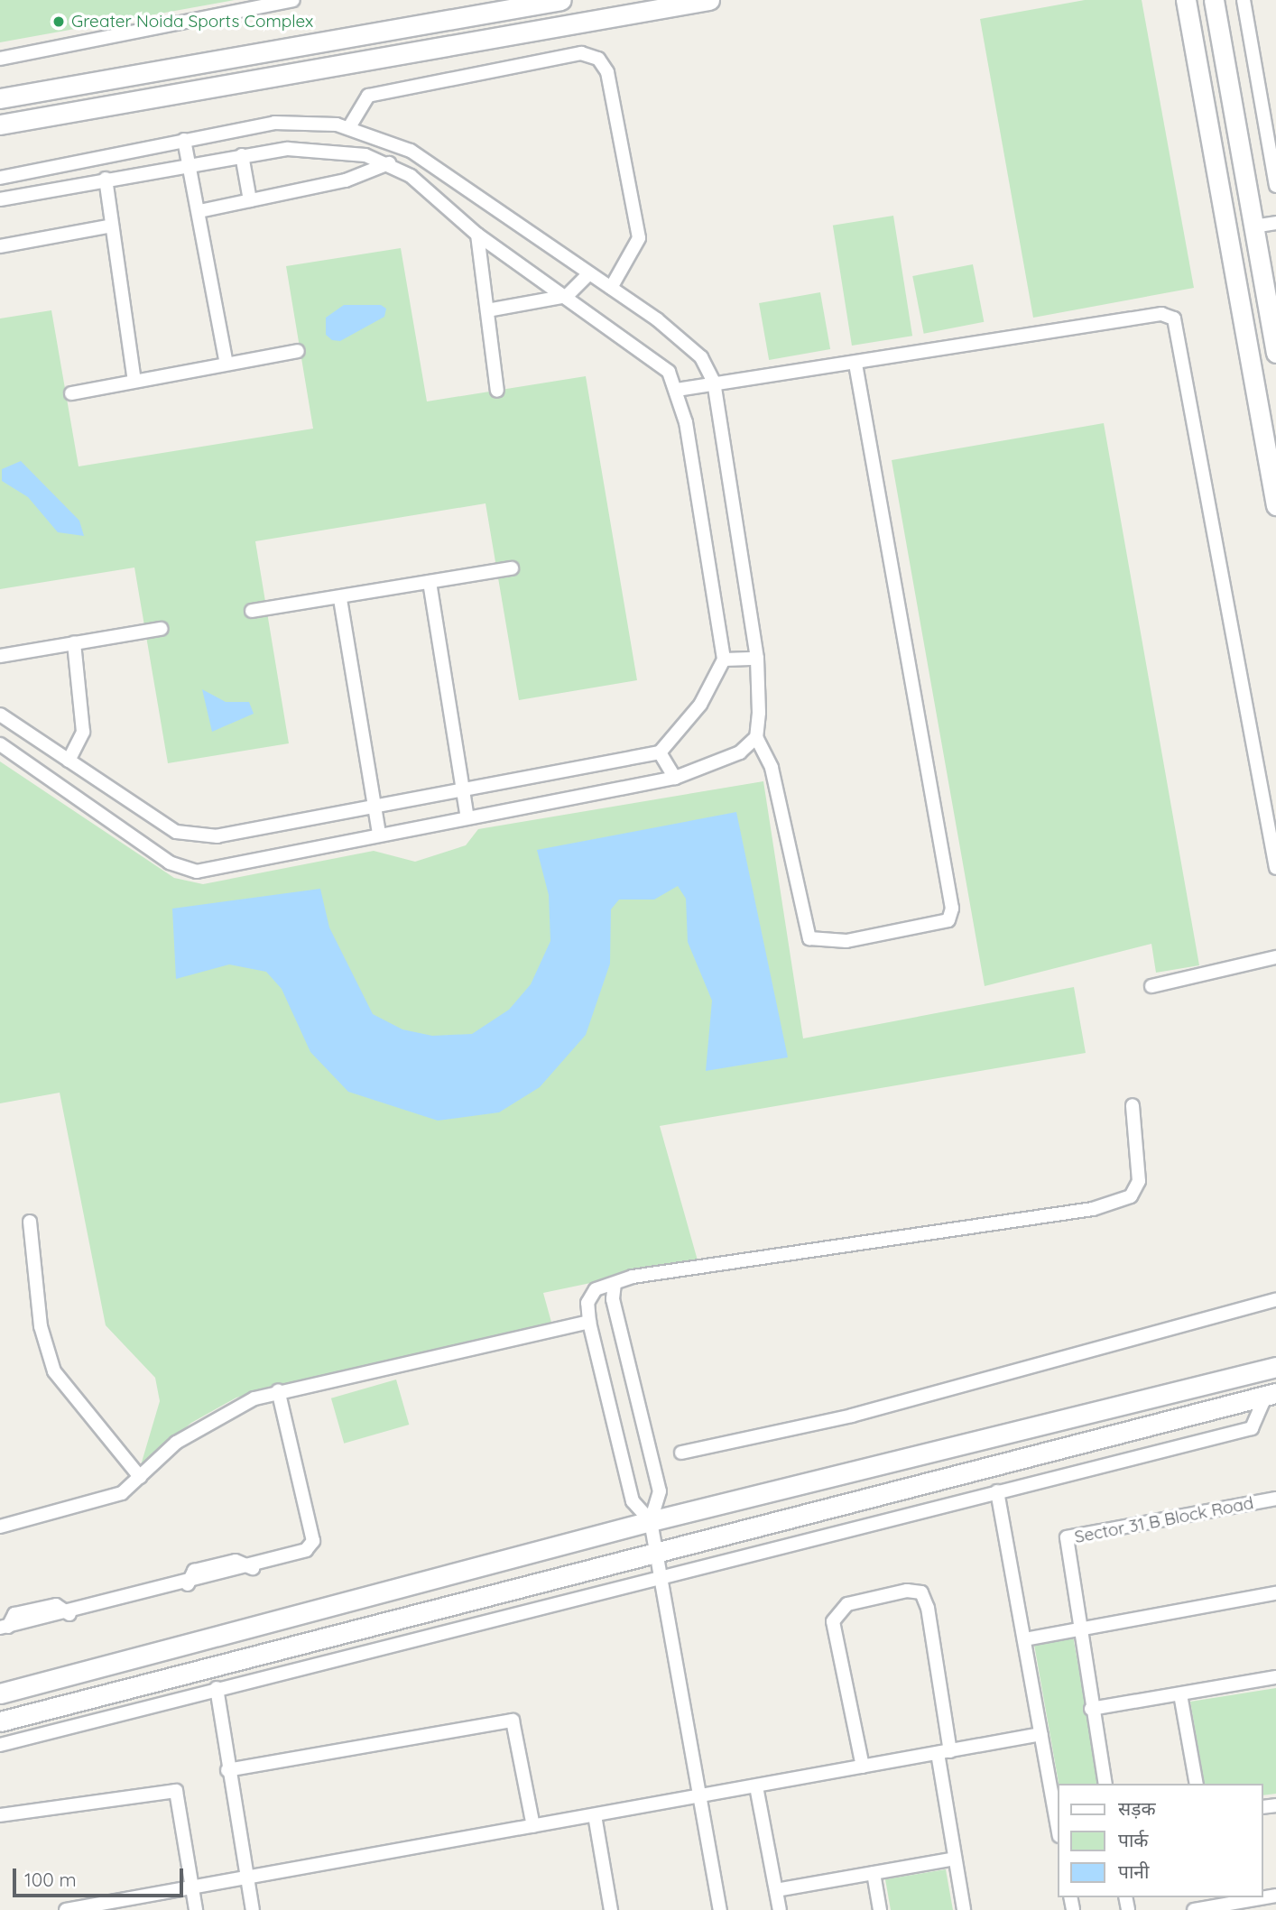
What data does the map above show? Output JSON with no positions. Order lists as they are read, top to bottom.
{
  "streets": {
    "street": ["Sector 31 B Block Road"]
  },
  "places": ["Greater Noida Sports Complex"],
  "legend": ["सड़क", "पार्क", "पानी"],
  "scale_bar": "100 m"
}
